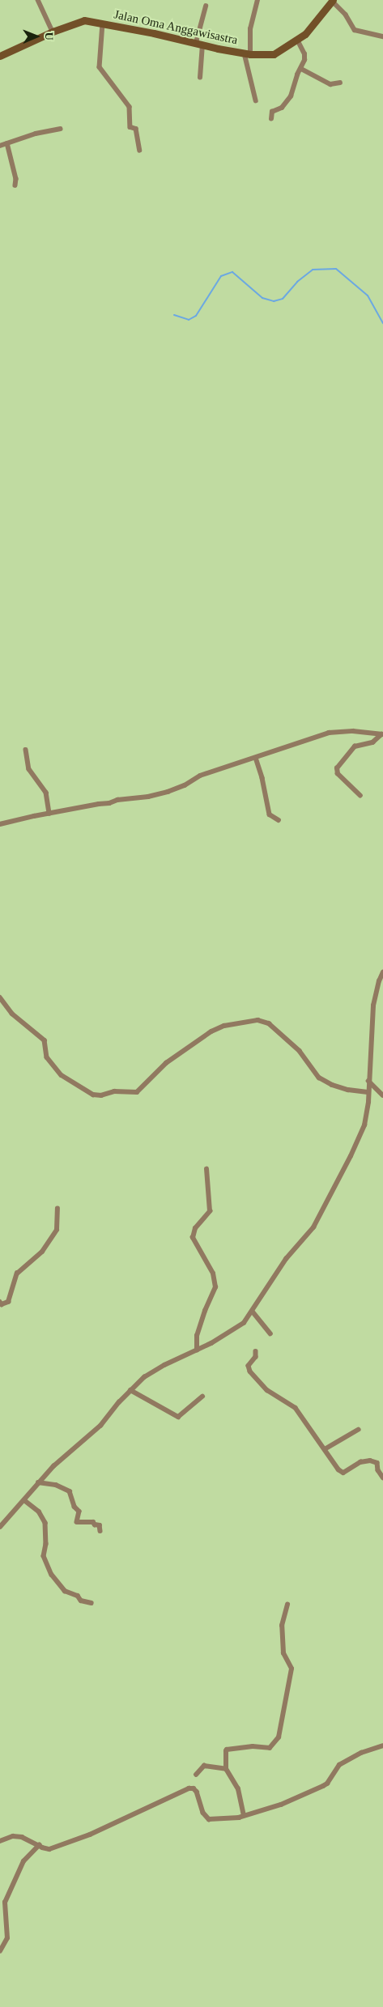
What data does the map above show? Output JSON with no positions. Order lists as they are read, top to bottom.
{
  "streets": {
    "main road": ["Jalan Oma Anggawisastra"]
  },
  "north": "right"
}
